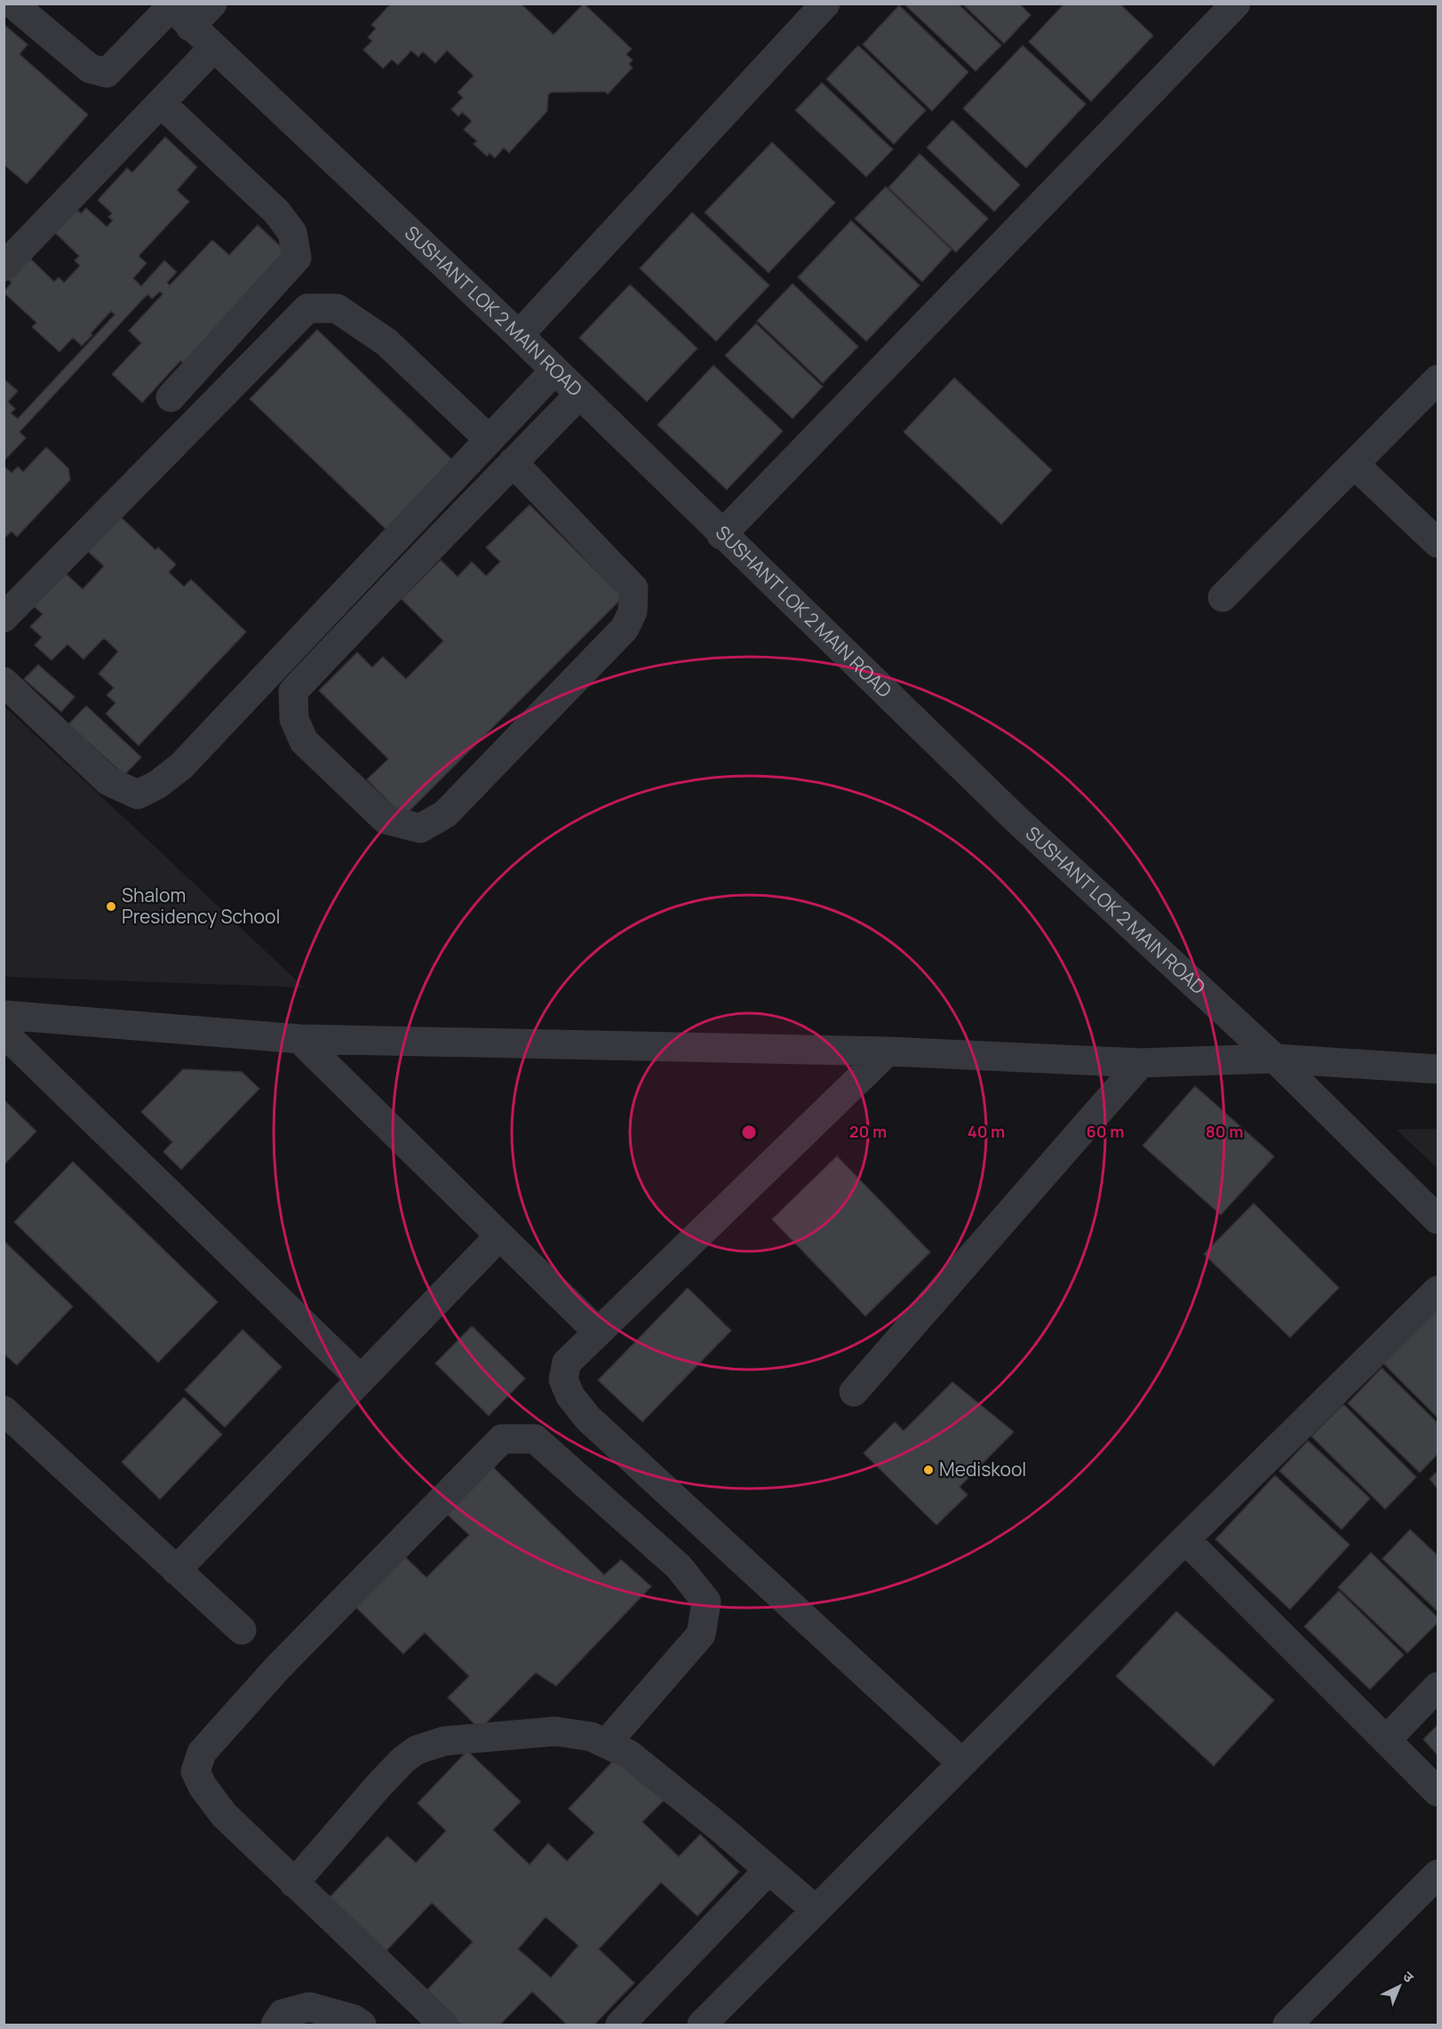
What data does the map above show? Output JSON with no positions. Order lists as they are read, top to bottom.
{
  "streets": {
    "street": ["SUSHANT LOK 2 MAIN ROAD"]
  },
  "places": ["Shalom Presidency School", "Mediskool"],
  "north": "top right",
  "rings": [
    "20 m",
    "40 m",
    "60 m",
    "80 m"
  ]
}
